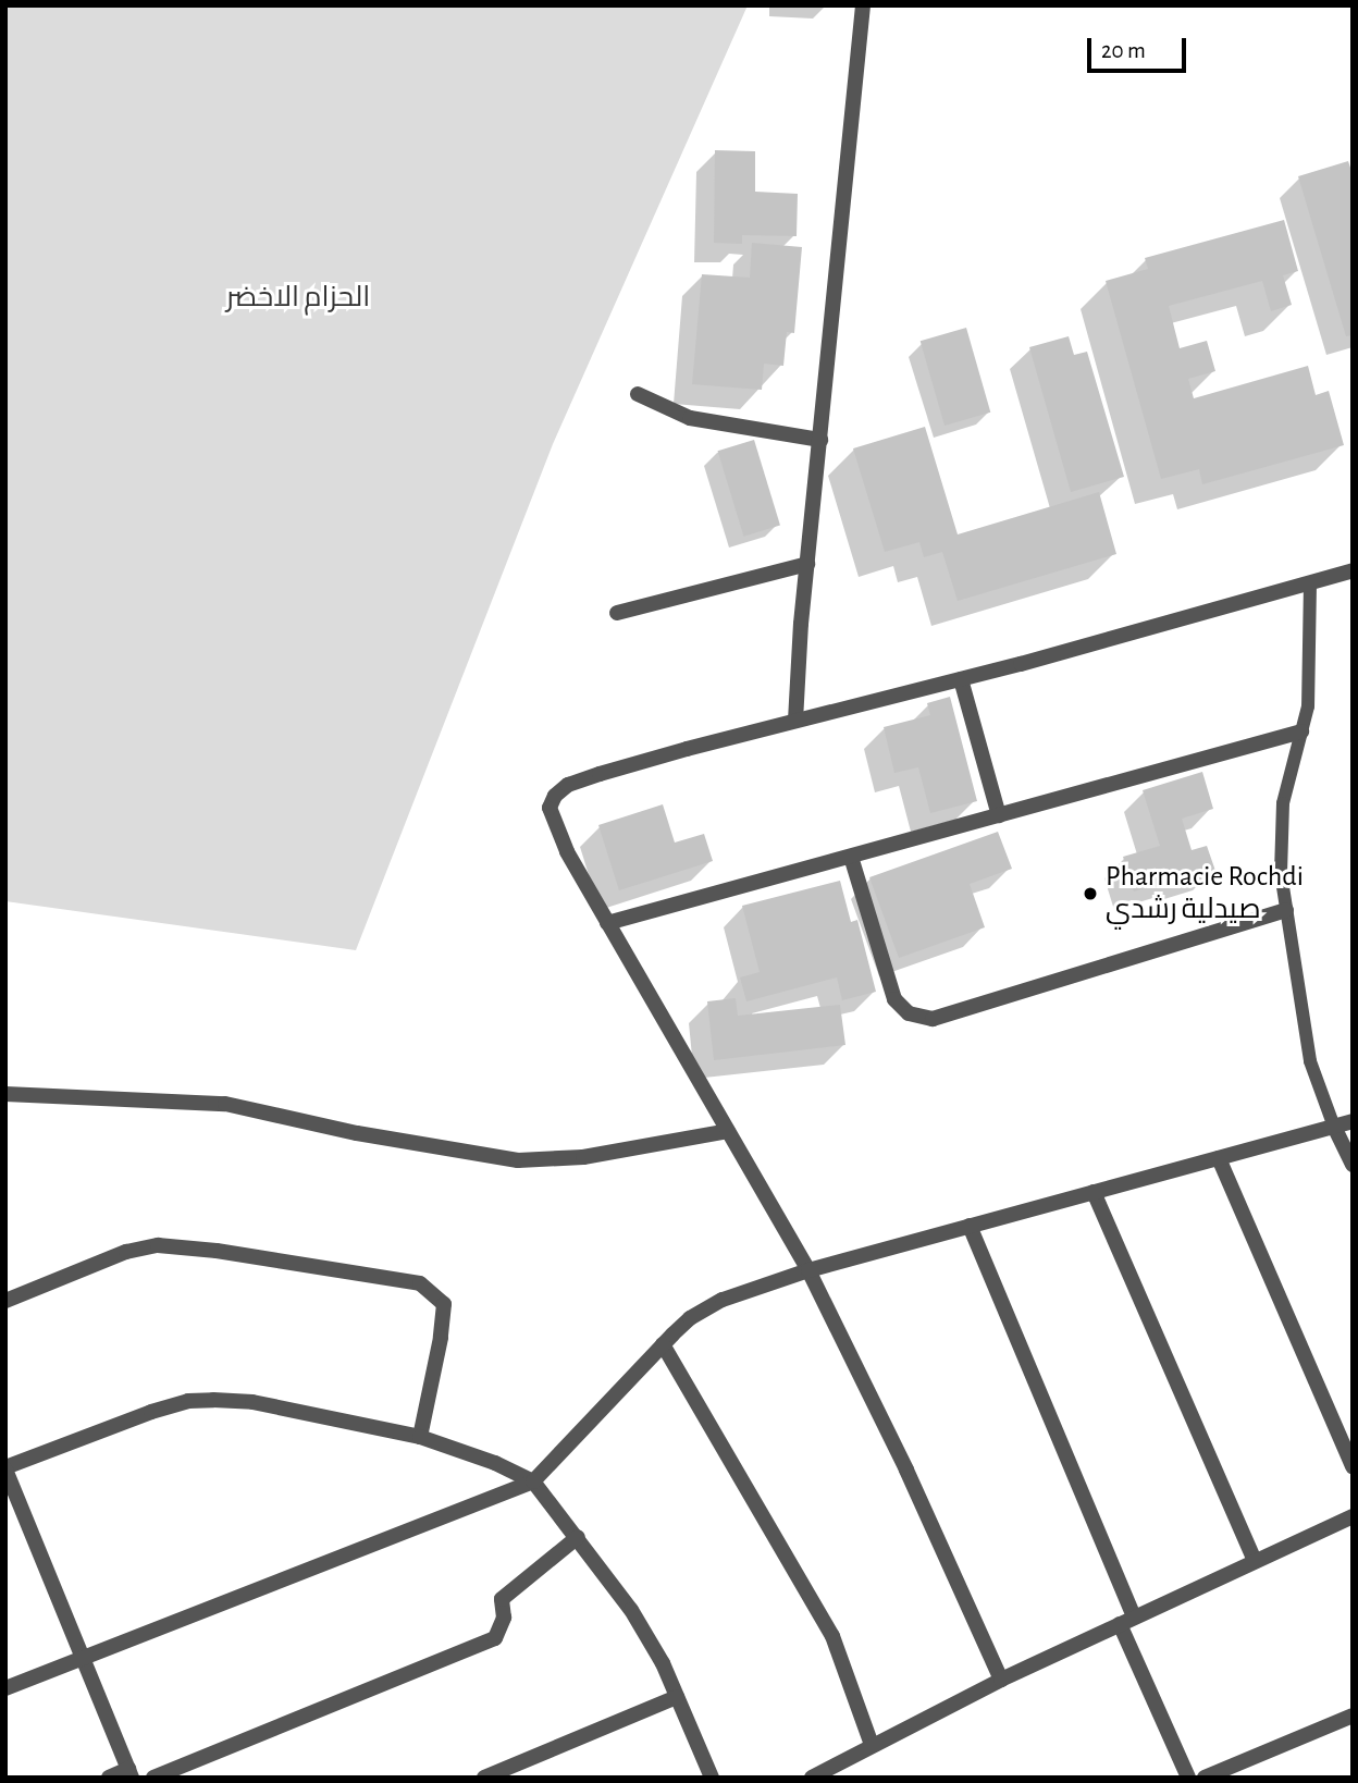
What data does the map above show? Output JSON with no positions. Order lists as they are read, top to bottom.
{
  "parks": ["الحزام الاخضر"],
  "places": ["Pharmacie Rochdi صيدلية رشدي"],
  "scale_bar": "20 m"
}
